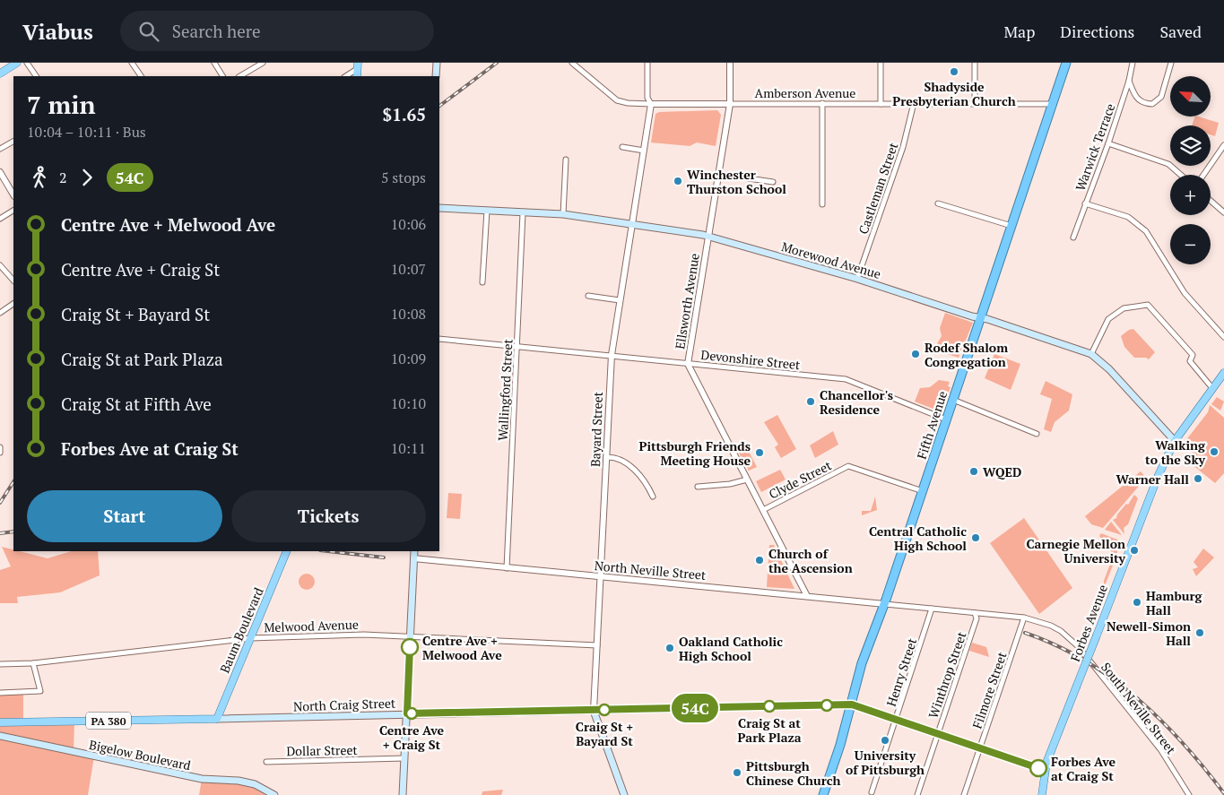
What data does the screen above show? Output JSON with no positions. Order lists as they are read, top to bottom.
{
  "streets": {
    "highway": ["Fifth Avenue"],
    "main road": [
      "Morewood Avenue",
      "Bayard Street",
      "Forbes Avenue",
      "Baum Boulevard",
      "North Craig Street",
      "PA 380",
      "Bigelow Boulevard"
    ],
    "street": [
      "Amberson Avenue",
      "Warwick Terrace",
      "Castleman Street",
      "Ellsworth Avenue",
      "Devonshire Street",
      "Wallingford Street",
      "Clyde Street",
      "North Neville Street",
      "Melwood Avenue",
      "Henry Street",
      "Winthrop Street",
      "Filmore Street",
      "South Neville Street",
      "Dollar Street"
    ]
  },
  "crossings": [
    ["Amberson Avenue", "Castleman Street"],
    ["Amberson Avenue", "Ellsworth Avenue"],
    ["Amberson Avenue", "Fifth Avenue"],
    ["Amberson Avenue", "Bayard Street"],
    ["Castleman Street", "Morewood Avenue"],
    ["Morewood Avenue", "Ellsworth Avenue"],
    ["Morewood Avenue", "Wallingford Street"],
    ["Morewood Avenue", "Fifth Avenue"],
    ["Morewood Avenue", "Bayard Street"],
    ["Morewood Avenue", "Forbes Avenue"],
    ["Ellsworth Avenue", "Devonshire Street"],
    ["Ellsworth Avenue", "Clyde Street"],
    ["Ellsworth Avenue", "North Neville Street"],
    ["Devonshire Street", "Wallingford Street"],
    ["Devonshire Street", "Fifth Avenue"],
    ["Devonshire Street", "Bayard Street"],
    ["Wallingford Street", "North Neville Street"],
    ["Fifth Avenue", "Clyde Street"],
    ["Fifth Avenue", "North Neville Street"],
    ["Fifth Avenue", "North Craig Street"],
    ["Bayard Street", "North Neville Street"],
    ["Bayard Street", "Melwood Avenue"],
    ["Bayard Street", "North Craig Street"],
    ["Melwood Avenue", "Baum Boulevard"],
    ["Baum Boulevard", "North Craig Street"],
    ["Filmore Street", "South Neville Street"]
  ],
  "places": [
    "Shadyside Presbyterian Church",
    "Winchester Thurston School",
    "Rodef Shalom Congregation",
    "Chancellor's Residence",
    "Walking to the Sky",
    "Pittsburgh Friends Meeting House",
    "WQED",
    "Warner Hall",
    "Central Catholic High School",
    "Carnegie Mellon University",
    "Church of the Ascension",
    "Hamburg Hall",
    "Newell-Simon Hall",
    "Centre Ave + Melwood Ave",
    "Oakland Catholic High School",
    "Craig St at Park Plaza",
    "Craig St + Bayard St",
    "Centre Ave + Craig St",
    "University of Pittsburgh",
    "Forbes Ave at Craig St",
    "Pittsburgh Chinese Church"
  ],
  "lines": ["bus line 54C"],
  "north": "top left",
  "page": {
    "header": "Viabus",
    "search": "Search here",
    "nav": ["Map", "Directions", "Saved"],
    "on_map": "54C",
    "map_buttons": ["+", "−"],
    "heading": ["7 min", "10:04 – 10:11 · Bus", "$1.65"],
    "legs": ["2", "54C", "5 stops"],
    "list": [
      {
        "name": "Centre Ave + Melwood Ave",
        "value": "10:06"
      },
      {
        "name": "Centre Ave + Craig St",
        "value": "10:07"
      },
      {
        "name": "Craig St + Bayard St",
        "value": "10:08"
      },
      {
        "name": "Craig St at Park Plaza",
        "value": "10:09"
      },
      {
        "name": "Craig St at Fifth Ave",
        "value": "10:10"
      },
      {
        "name": "Forbes Ave at Craig St",
        "value": "10:11"
      }
    ],
    "buttons": ["Start", "Tickets"]
  }
}
